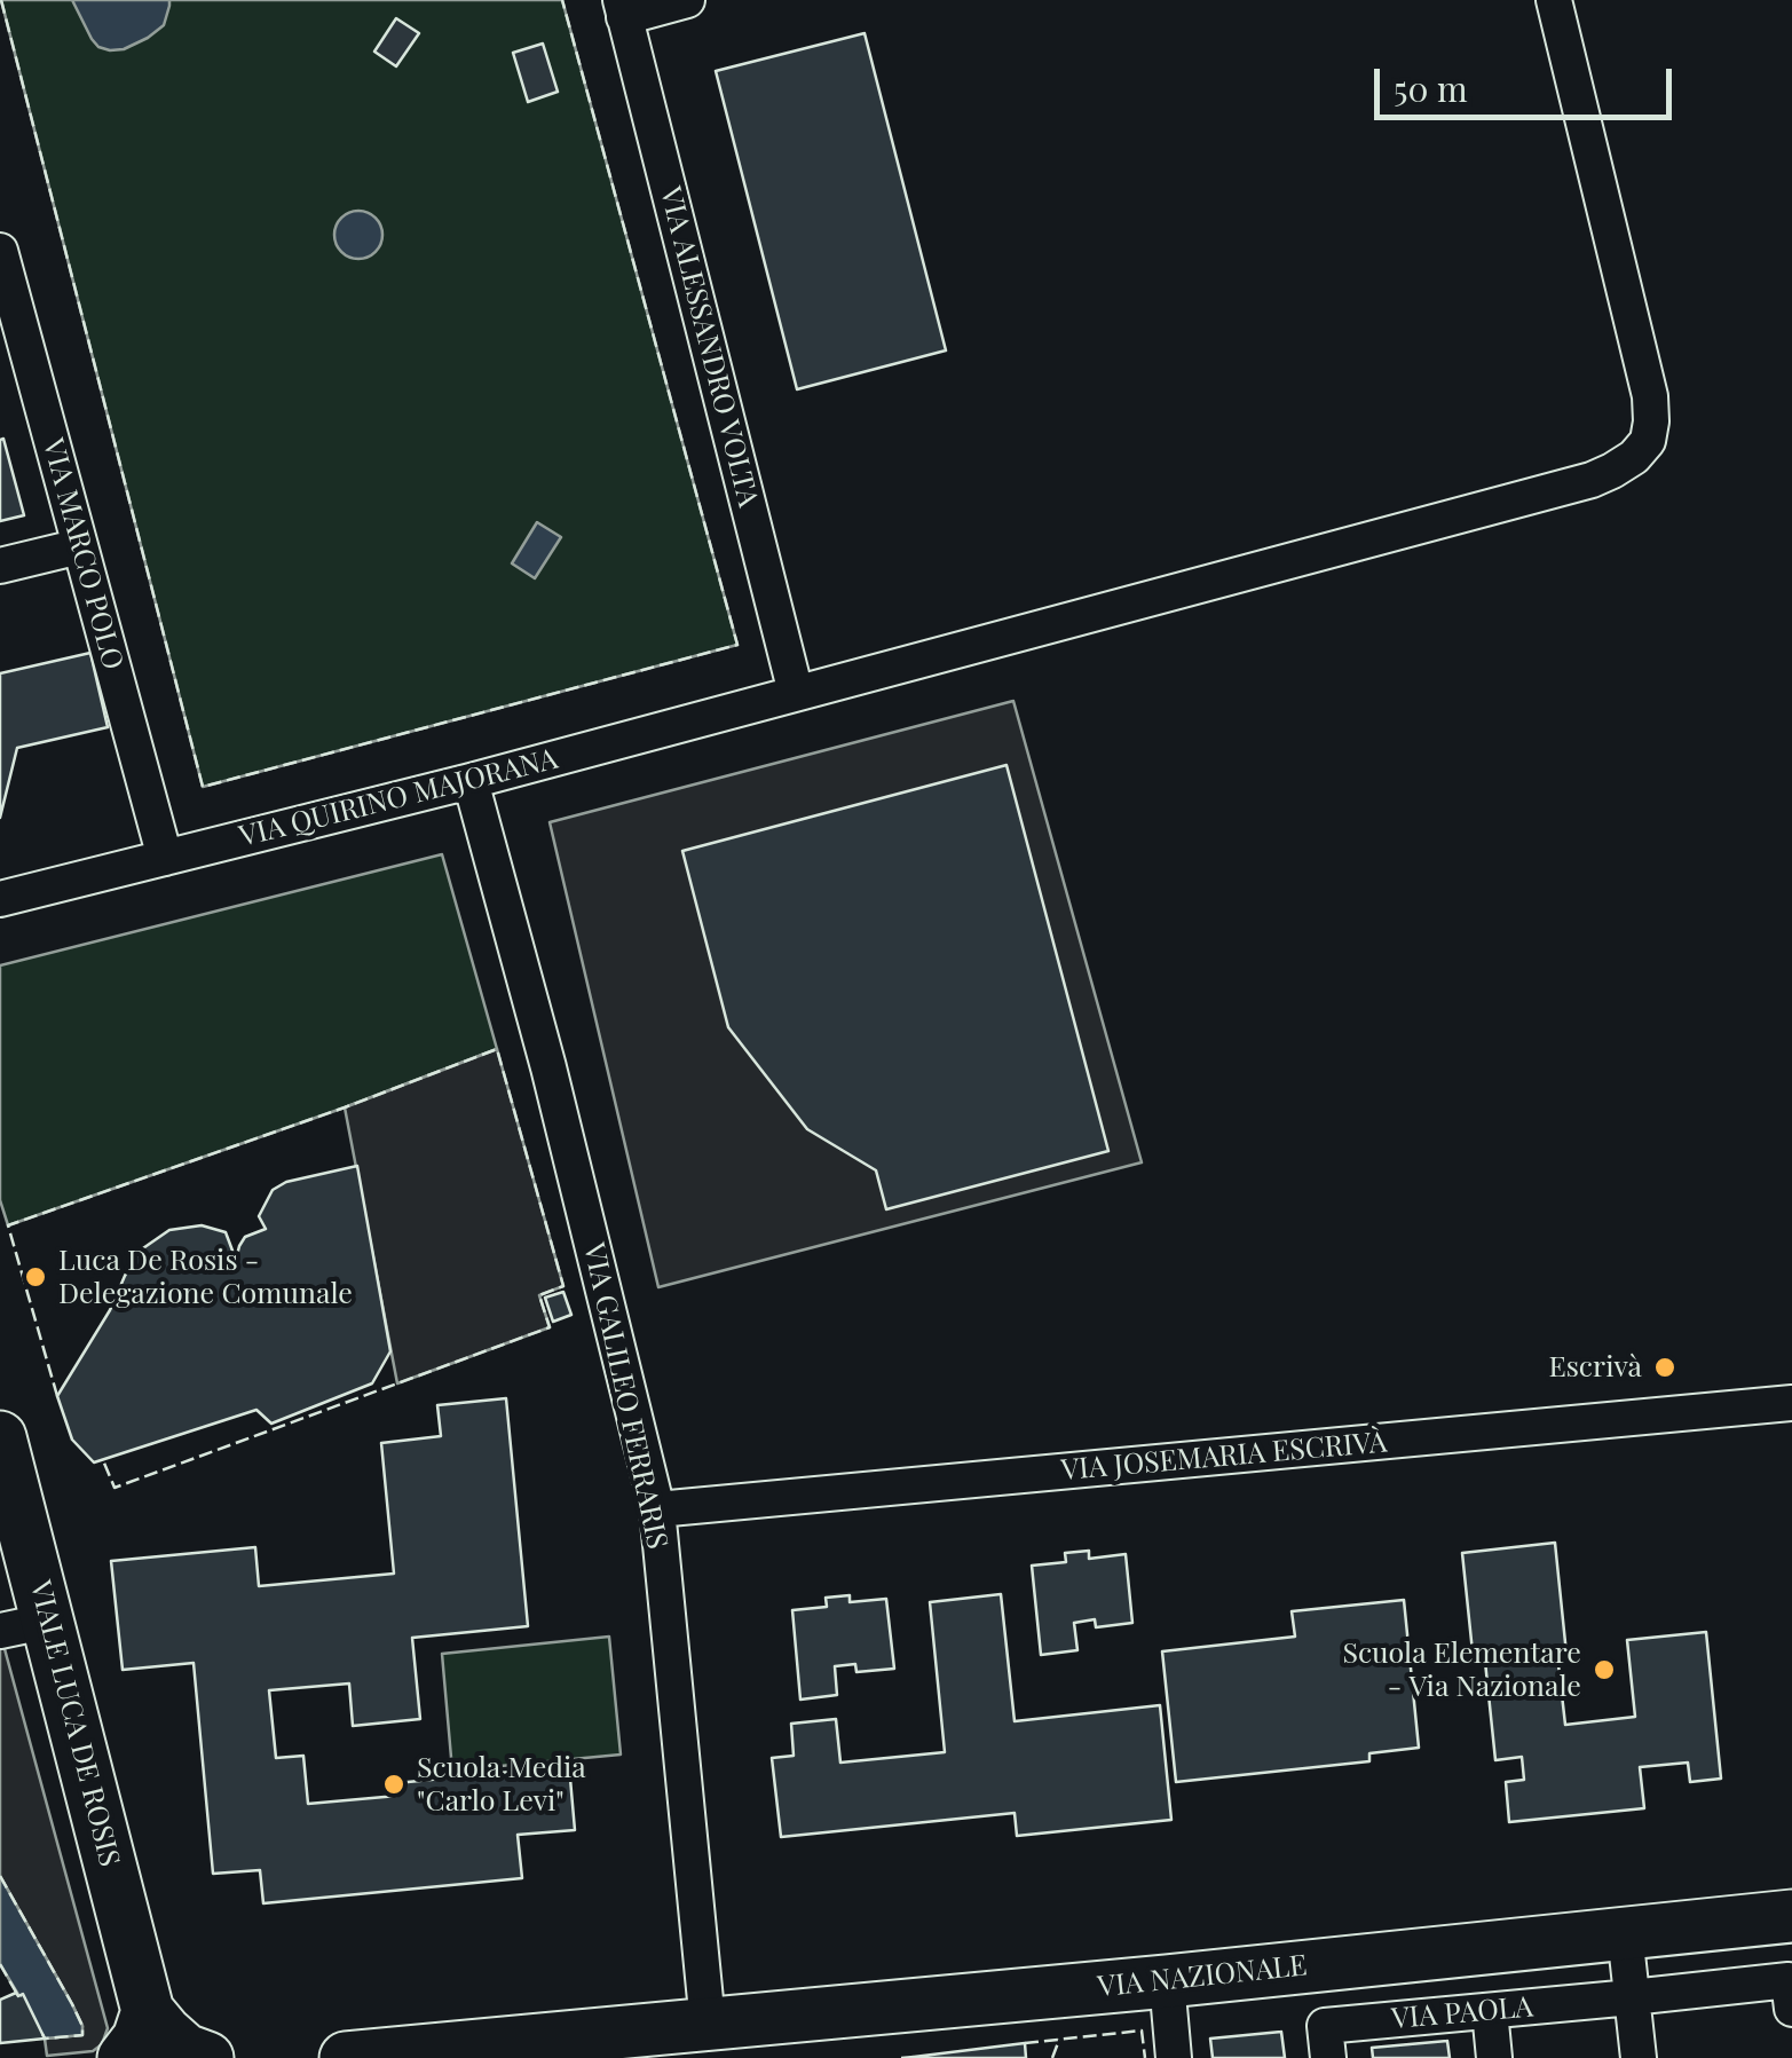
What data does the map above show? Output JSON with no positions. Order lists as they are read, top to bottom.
{
  "streets": {
    "main road": ["VIALE LUCA DE ROSIS", "VIA NAZIONALE"],
    "street": [
      "VIA ALESSANDRO VOLTA",
      "VIA MARCO POLO",
      "VIA QUIRINO MAJORANA",
      "VIA GALILEO FERRARIS",
      "VIA JOSEMARIA ESCRIVÀ",
      "VIA PAOLA"
    ]
  },
  "crossings": [
    ["VIA ALESSANDRO VOLTA", "VIA QUIRINO MAJORANA"],
    ["VIA MARCO POLO", "VIA QUIRINO MAJORANA"],
    ["VIA QUIRINO MAJORANA", "VIA GALILEO FERRARIS"],
    ["VIA GALILEO FERRARIS", "VIA JOSEMARIA ESCRIVÀ"],
    ["VIA GALILEO FERRARIS", "VIA NAZIONALE"]
  ],
  "places": [
    "Luca De Rosis - Delegazione Comunale",
    "Escrivà",
    "Scuola Elementare - Via Nazionale",
    "Scuola Media \"Carlo Levi\""
  ],
  "scale_bar": "50 m"
}
